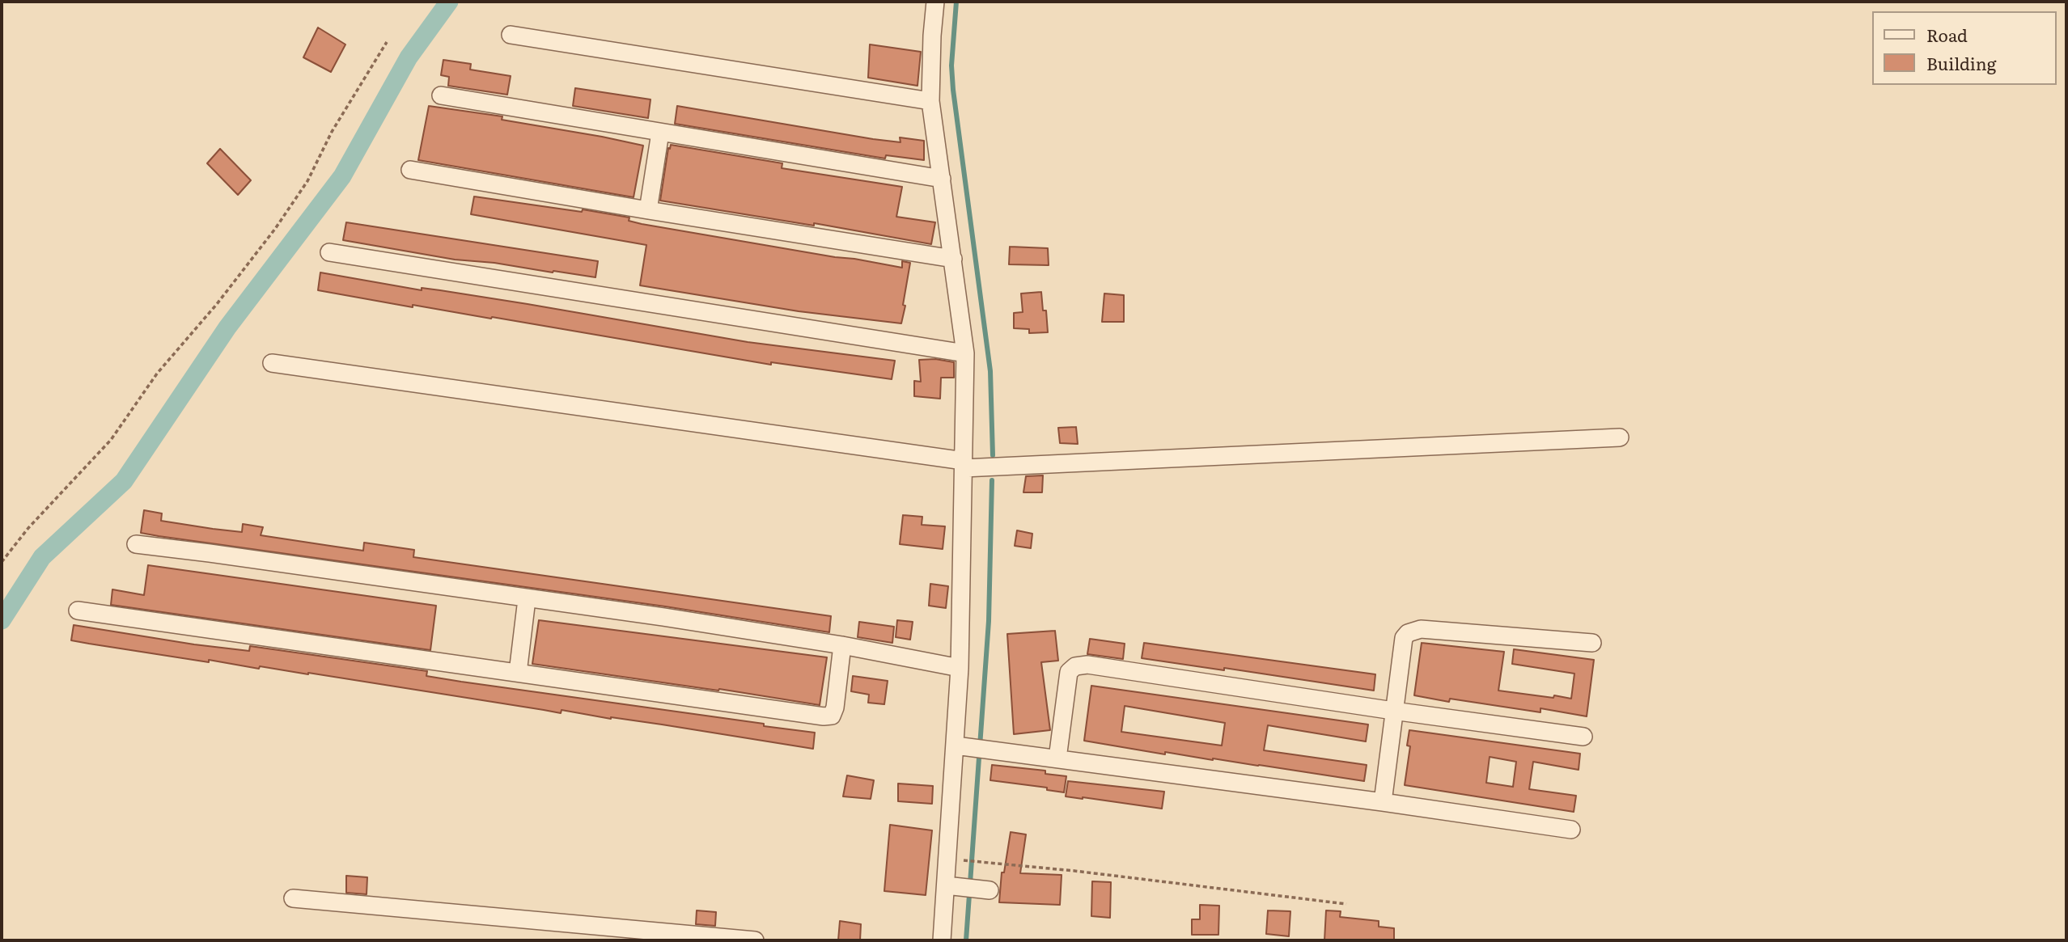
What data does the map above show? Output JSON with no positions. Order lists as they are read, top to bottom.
{
  "legend": ["Road", "Building"]
}
